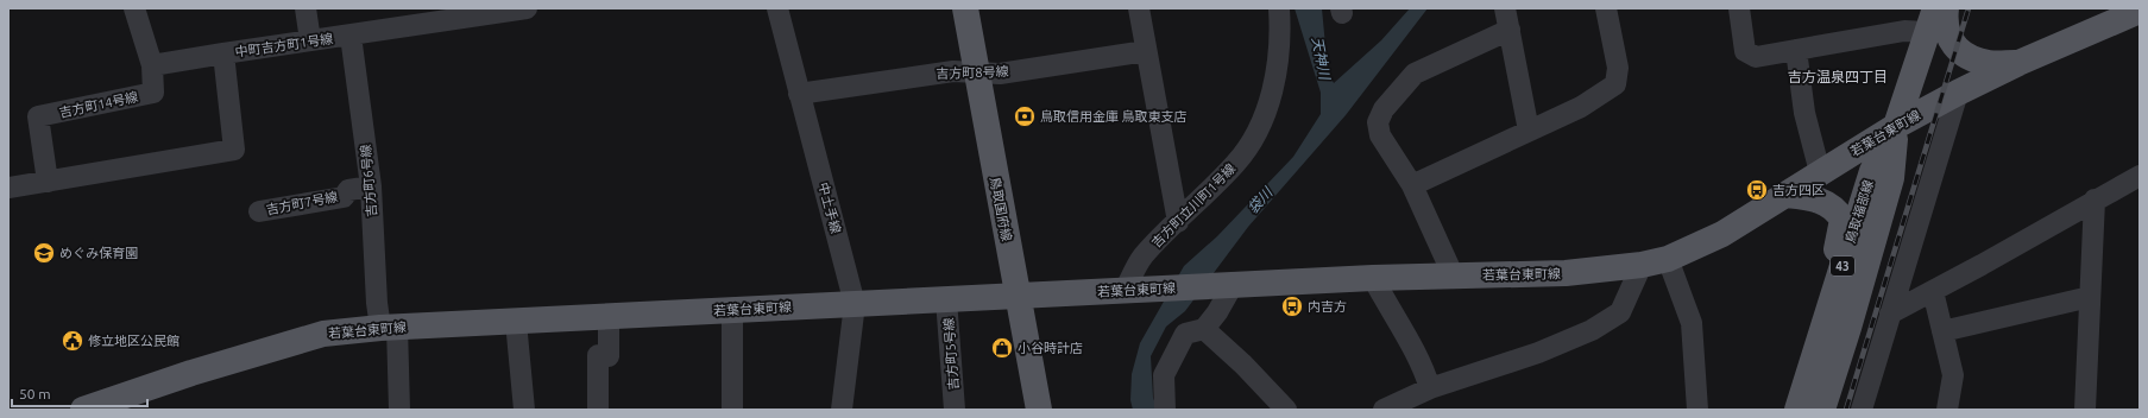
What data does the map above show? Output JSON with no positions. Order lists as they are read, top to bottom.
{
  "streets": {
    "main road": [
      "若葉台東町線",
      "鳥取国府線",
      "鳥取福部線",
      "43"
    ],
    "street": [
      "中町吉方町1号線",
      "吉方町8号線",
      "吉方町14号線",
      "吉方町6号線",
      "吉方町7号線",
      "吉方町立川町1号線",
      "中土手線",
      "吉方町5号線"
    ]
  },
  "crossings": [
    ["中町吉方町1号線", "吉方町14号線"],
    ["中町吉方町1号線", "吉方町6号線"],
    ["吉方町8号線", "中土手線"],
    ["吉方町8号線", "鳥取国府線"],
    ["若葉台東町線", "吉方町6号線"],
    ["若葉台東町線", "吉方町立川町1号線"],
    ["若葉台東町線", "中土手線"],
    ["若葉台東町線", "鳥取国府線"],
    ["若葉台東町線", "鳥取福部線"],
    ["若葉台東町線", "吉方町5号線"],
    ["吉方町6号線", "吉方町7号線"]
  ],
  "districts": ["吉方温泉四丁目"],
  "water": ["天神川", "袋川"],
  "places": {
    "bank": ["鳥取信用金庫 鳥取東支店"],
    "bus stop": ["吉方四区", "内吉方"],
    "school or university": ["めぐみ保育園"],
    "public building": ["修立地区公民館"],
    "shop": ["小谷時計店"]
  },
  "scale_bar": "50 m"
}
